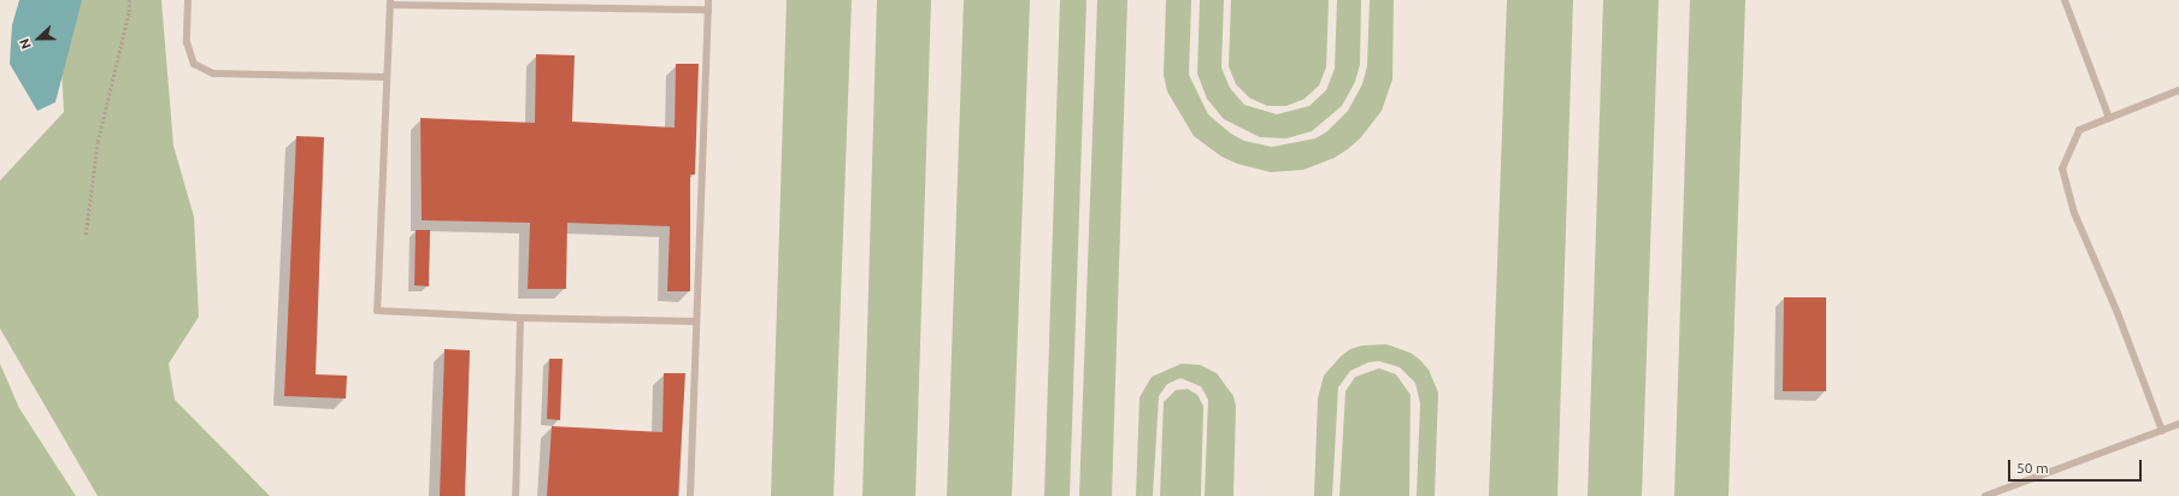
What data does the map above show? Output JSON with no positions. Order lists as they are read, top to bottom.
{
  "scale_bar": "50 m",
  "north": "left"
}
